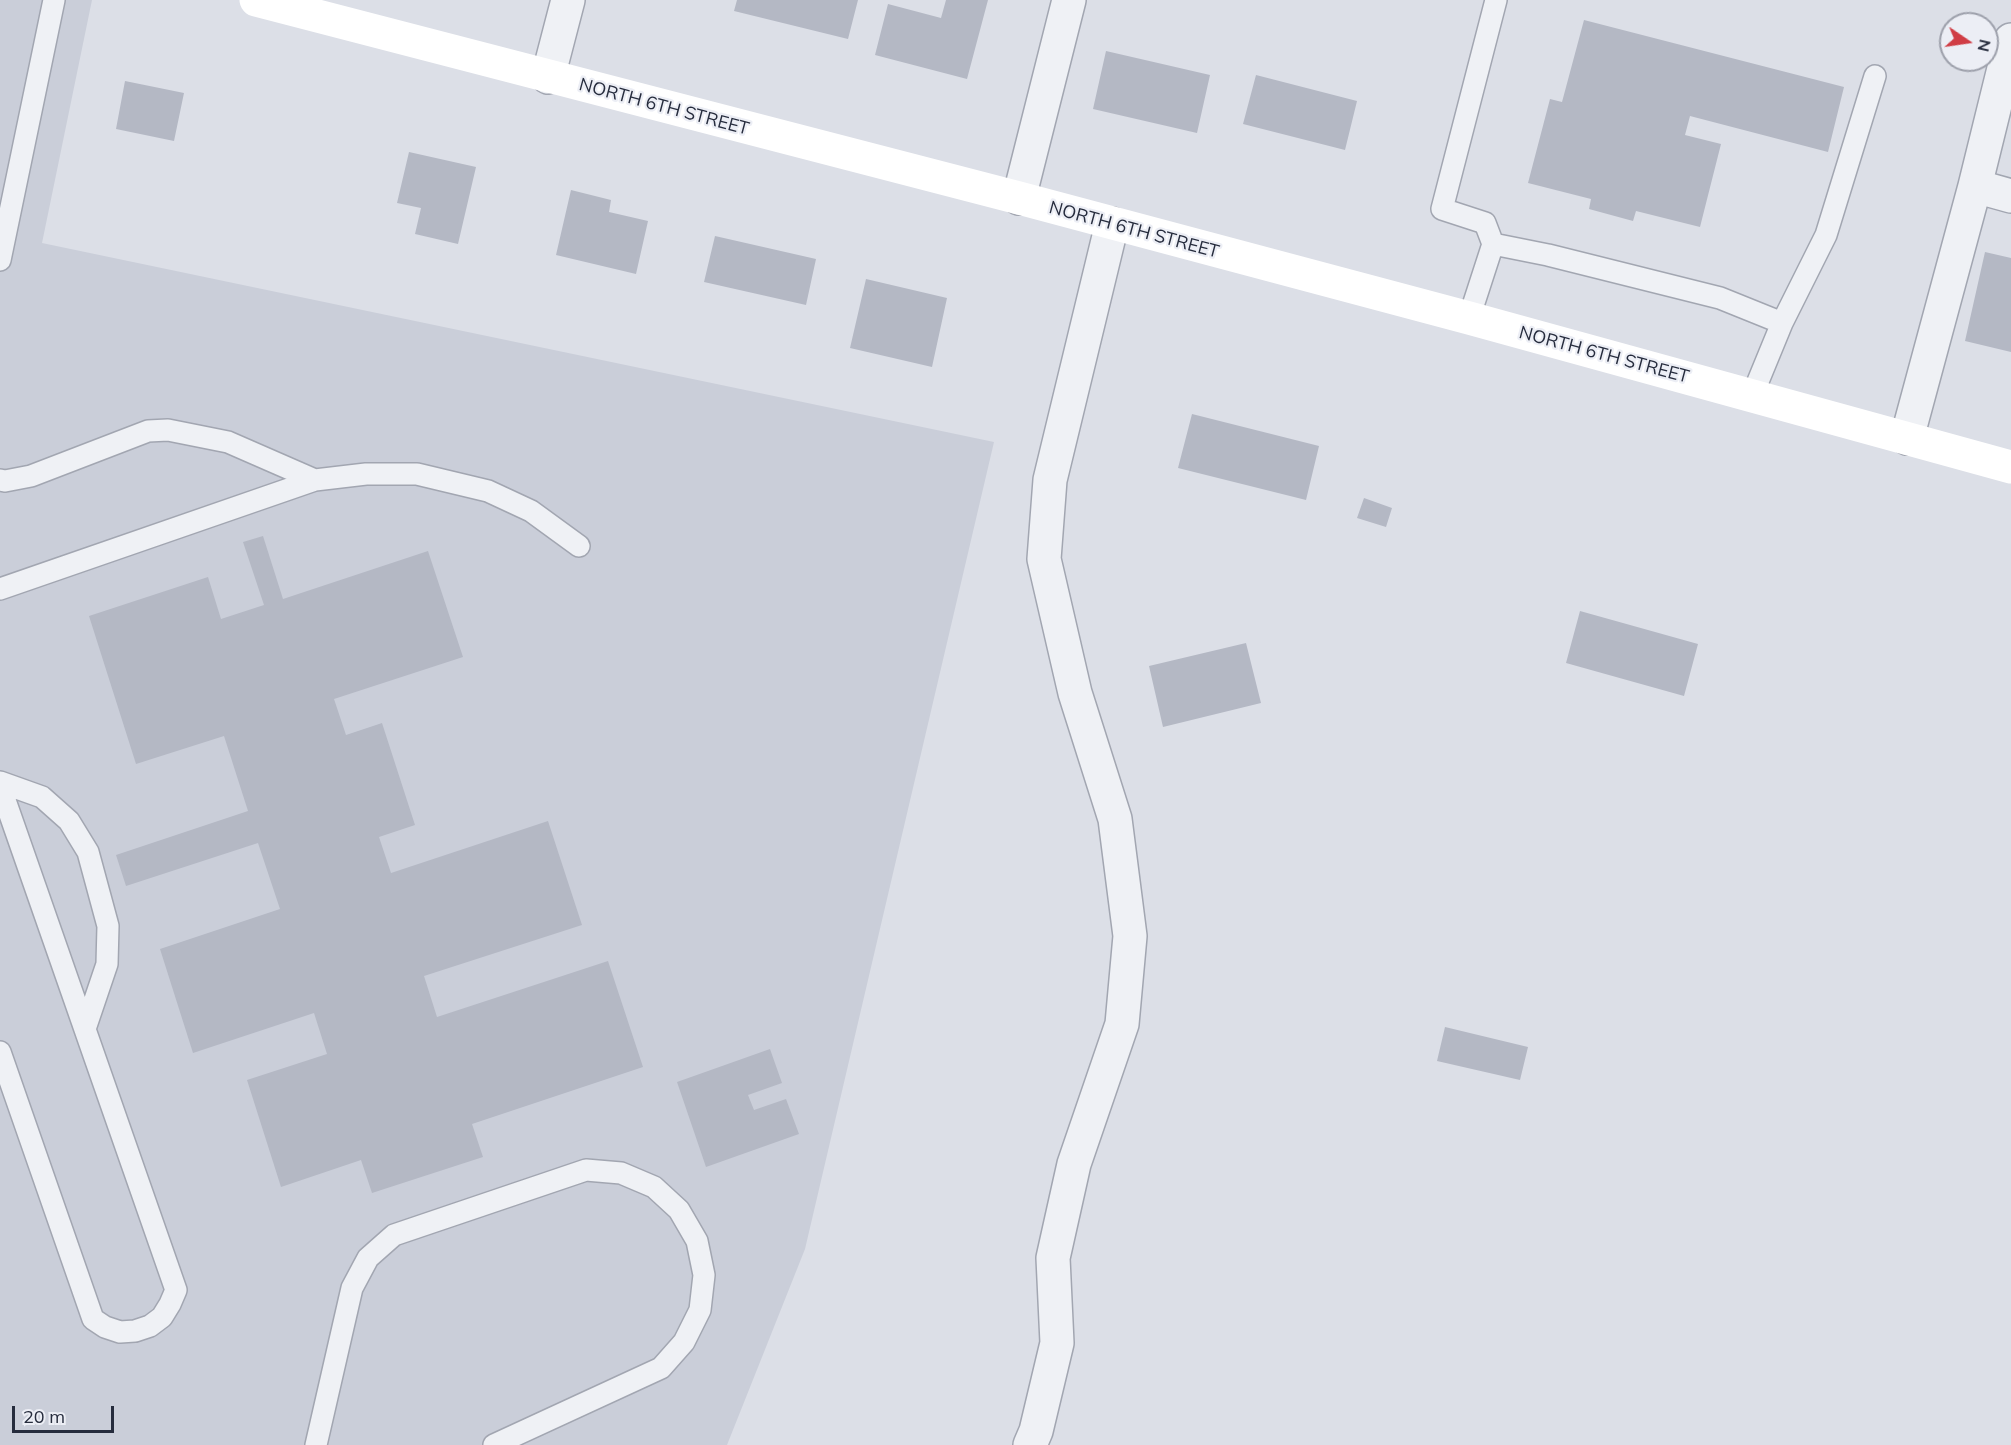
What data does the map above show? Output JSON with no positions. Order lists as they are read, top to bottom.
{
  "streets": {
    "main road": ["NORTH 6TH STREET"]
  },
  "scale_bar": "20 m",
  "north": "right"
}
